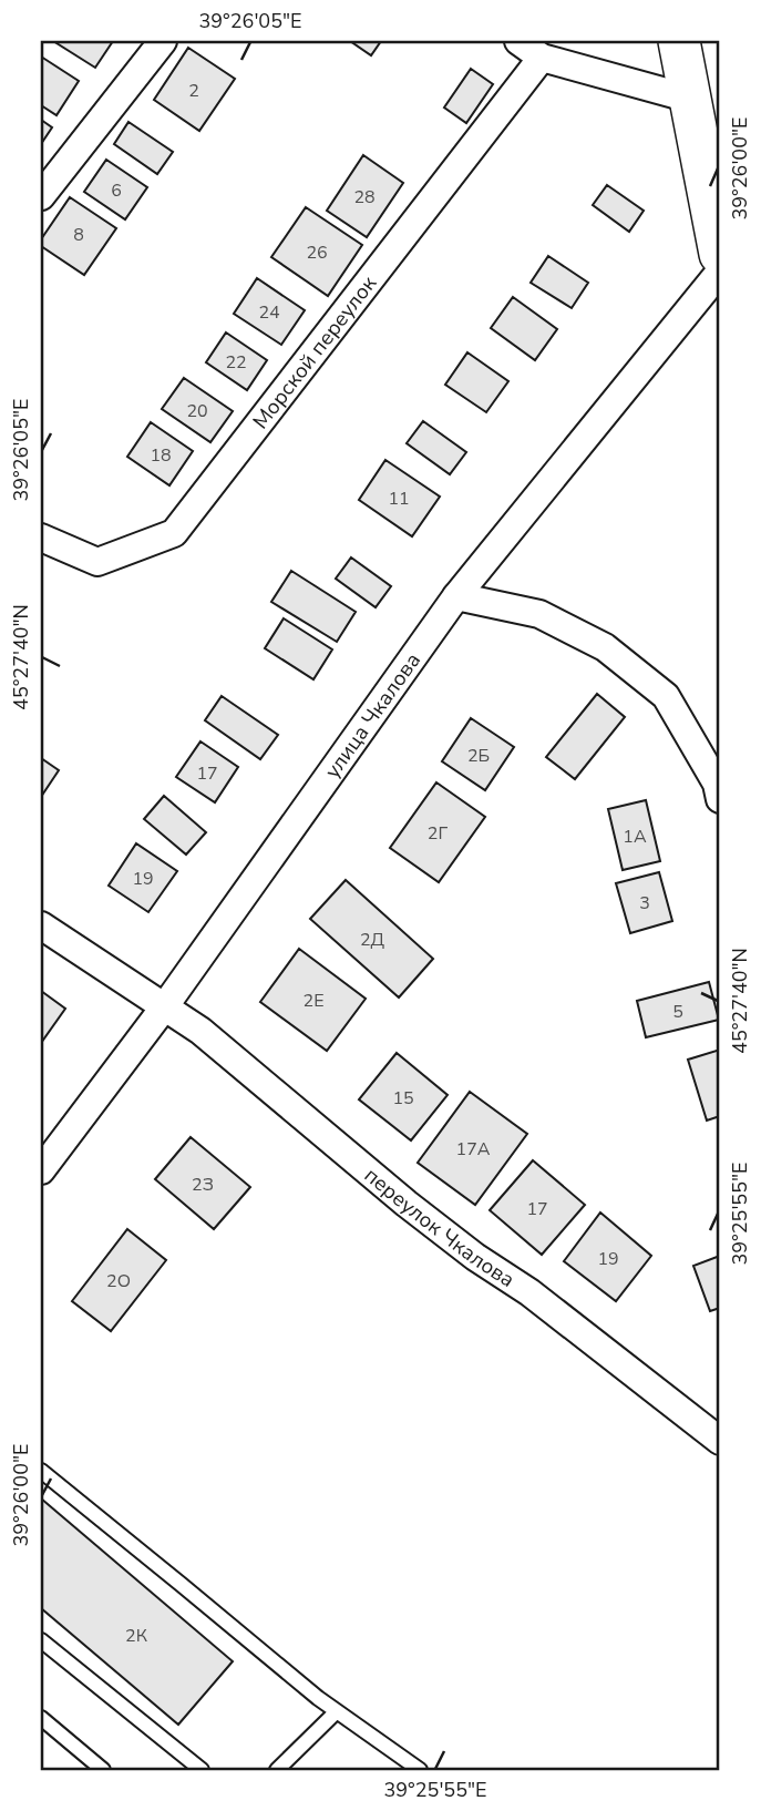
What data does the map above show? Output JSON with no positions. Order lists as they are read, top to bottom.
{
  "streets": {
    "street": ["Морской переулок", "улица Чкалова", "переулок Чкалова"]
  },
  "crossings": [
    ["улица Чкалова", "переулок Чкалова"]
  ],
  "house_numbers": [
    "2",
    "6",
    "28",
    "8",
    "26",
    "24",
    "22",
    "20",
    "18",
    "11",
    "2Б",
    "17",
    "2Г",
    "1А",
    "19",
    "3",
    "2Д",
    "2Е",
    "5",
    "15",
    "17А",
    "2З",
    "17",
    "19",
    "2О",
    "2К"
  ],
  "coordinates": [
    "39°26'05\"E",
    "39°26'00\"E",
    "45°27'40\"N",
    "39°25'55\"E"
  ]
}
